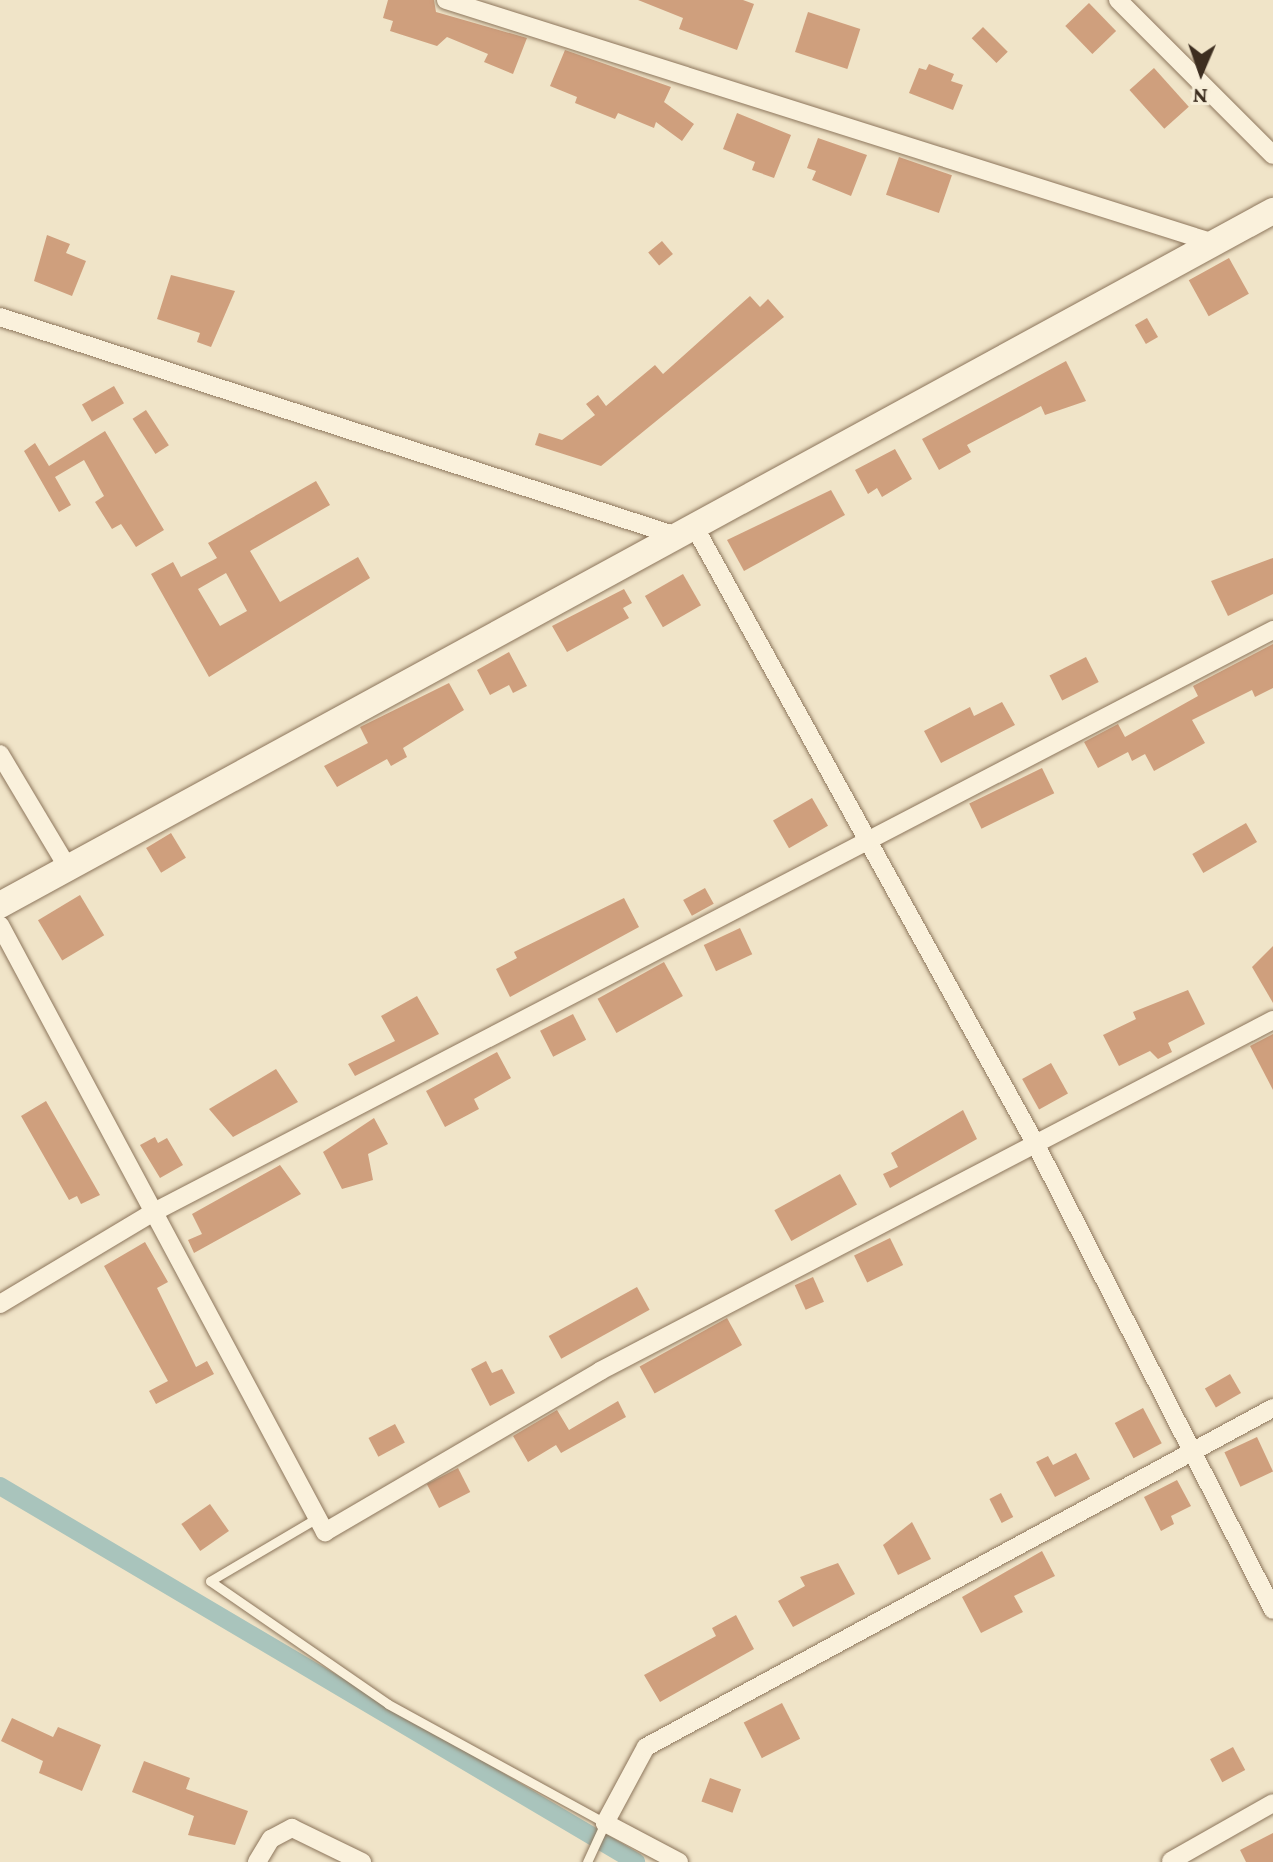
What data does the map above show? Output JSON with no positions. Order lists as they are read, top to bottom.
{
  "north": "bottom"
}
